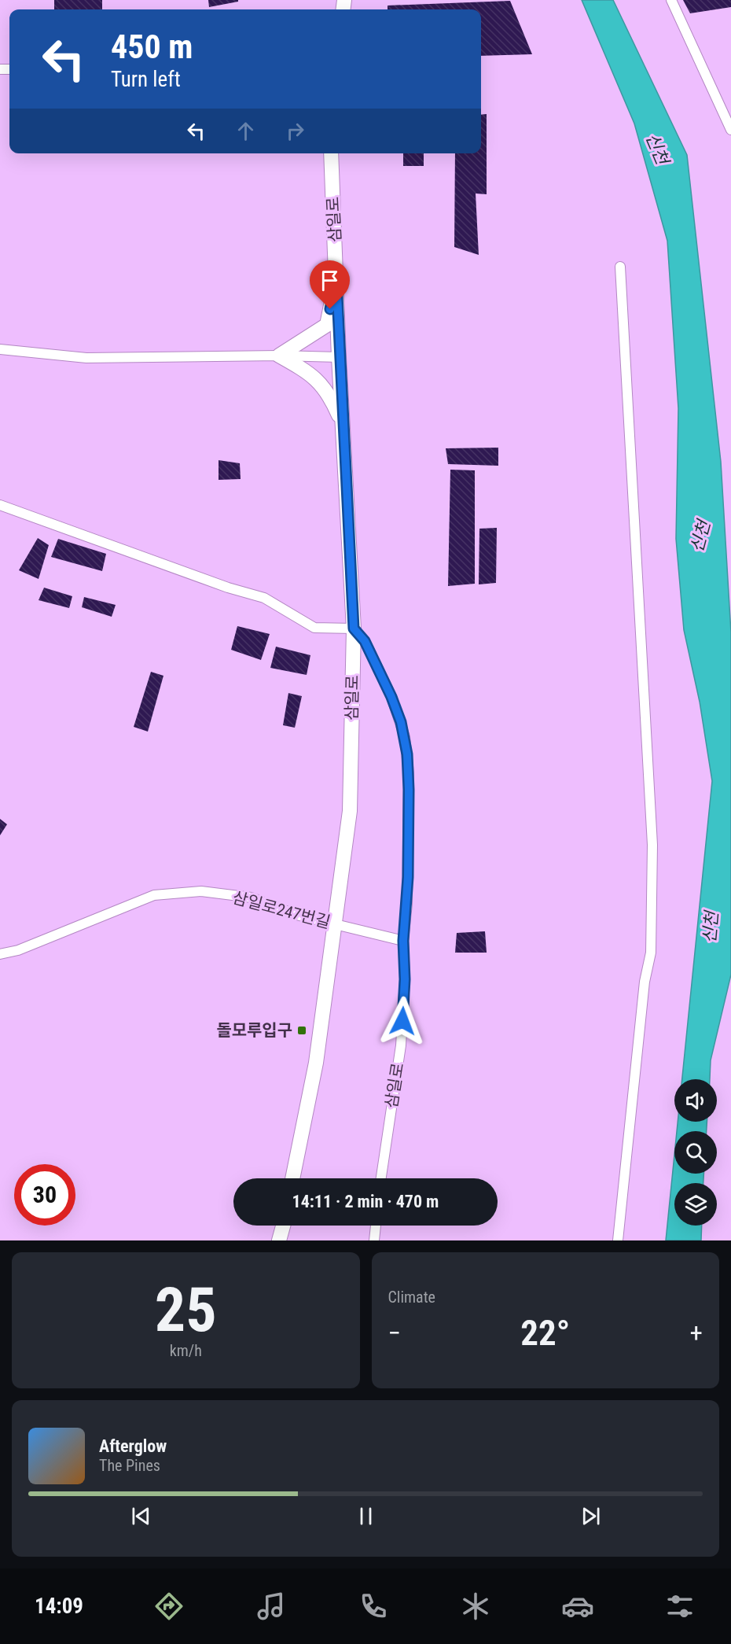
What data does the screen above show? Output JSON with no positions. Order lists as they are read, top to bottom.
{
  "streets": {
    "main road": ["삼일로"],
    "street": ["삼일로247번길"]
  },
  "crossings": [
    ["삼일로", "삼일로247번길"]
  ],
  "water": ["신천"],
  "places": {
    "transit": ["돌모루입구"]
  },
  "page": {
    "turn": ["450 m", "Turn left"],
    "limit": "30",
    "trip": "14:11 · 2 min · 470 m",
    "tile": [
      ["25", "km/h"],
      "Climate"
    ],
    "heat": ["−", "22°", "+"],
    "song": ["Afterglow", "The Pines"],
    "tabs": "14:09"
  }
}
